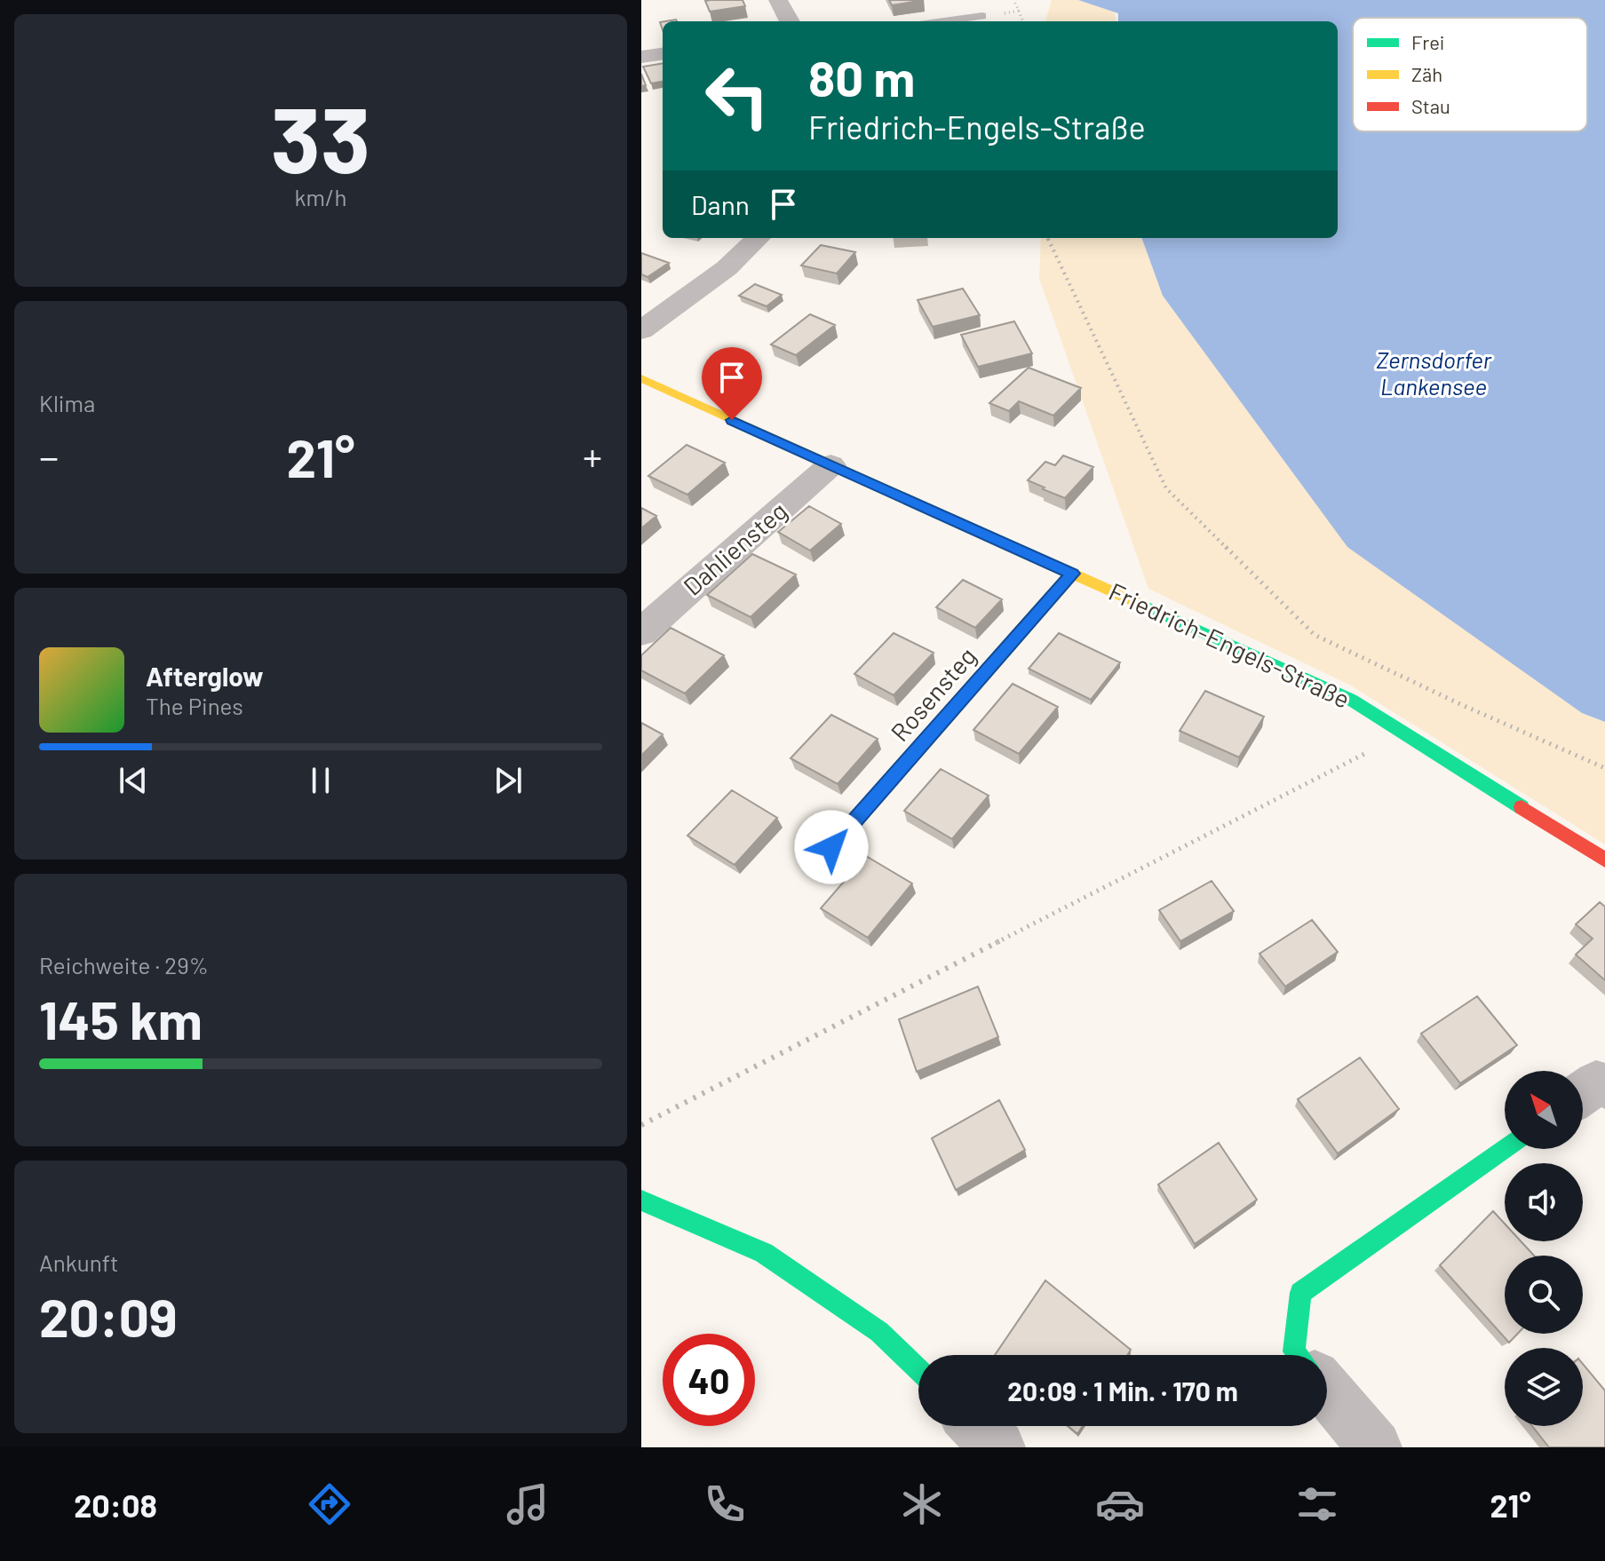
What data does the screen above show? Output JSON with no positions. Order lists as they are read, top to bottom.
{
  "streets": {
    "street": ["Dahliensteg", "Friedrich-Engels-Straße", "Rosensteg"]
  },
  "crossings": [
    ["Dahliensteg", "Friedrich-Engels-Straße"],
    ["Friedrich-Engels-Straße", "Rosensteg"]
  ],
  "water": ["Zernsdorfer Lankensee"],
  "legend": ["Frei", "Zäh", "Stau"],
  "north": "top left",
  "page": {
    "tile": [
      ["33", "km/h"],
      "Klima",
      ["Reichweite · 29%", "145 km"],
      ["Ankunft", "20:09"]
    ],
    "turn": ["80 m", "Friedrich-Engels-Straße"],
    "then": "Dann",
    "heat": ["−", "21°", "+"],
    "song": ["Afterglow", "The Pines"],
    "limit": "40",
    "trip": "20:09 · 1 Min. · 170 m",
    "tabs": ["20:08", "21°"]
  }
}
